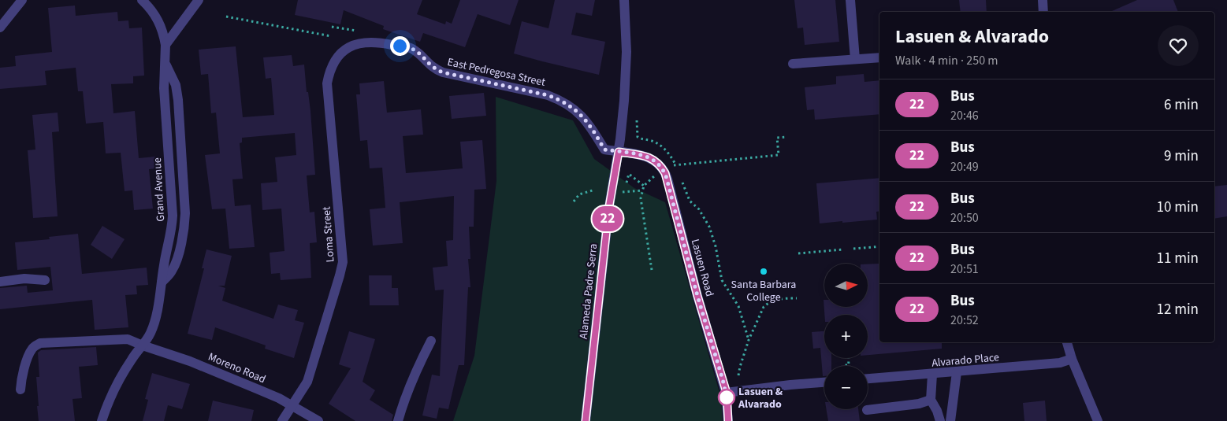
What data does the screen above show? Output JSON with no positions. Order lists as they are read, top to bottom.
{
  "streets": {
    "street": [
      "East Pedregosa Street",
      "Grand Avenue",
      "Loma Street",
      "Lasuen Road",
      "Alameda Padre Serra",
      "Alvarado Place",
      "Moreno Road"
    ]
  },
  "crossings": [
    ["East Pedregosa Street", "Loma Street"],
    ["East Pedregosa Street", "Alameda Padre Serra"],
    ["Grand Avenue", "Moreno Road"],
    ["Loma Street", "Moreno Road"]
  ],
  "places": ["Santa Barbara College", "Lasuen & Alvarado"],
  "lines": ["bus line 22"],
  "north": "right",
  "page": {
    "on_map": "22",
    "heading": ["Lasuen & Alvarado", "Walk · 4 min · 250 m"],
    "list": [
      {
        "mark": "22",
        "name": "Bus",
        "note": "20:46",
        "value": "6 min"
      },
      {
        "mark": "22",
        "name": "Bus",
        "note": "20:49",
        "value": "9 min"
      },
      {
        "mark": "22",
        "name": "Bus",
        "note": "20:50",
        "value": "10 min"
      },
      {
        "mark": "22",
        "name": "Bus",
        "note": "20:51",
        "value": "11 min"
      },
      {
        "mark": "22",
        "name": "Bus",
        "note": "20:52",
        "value": "12 min"
      }
    ],
    "map_buttons": ["+", "−"]
  }
}
